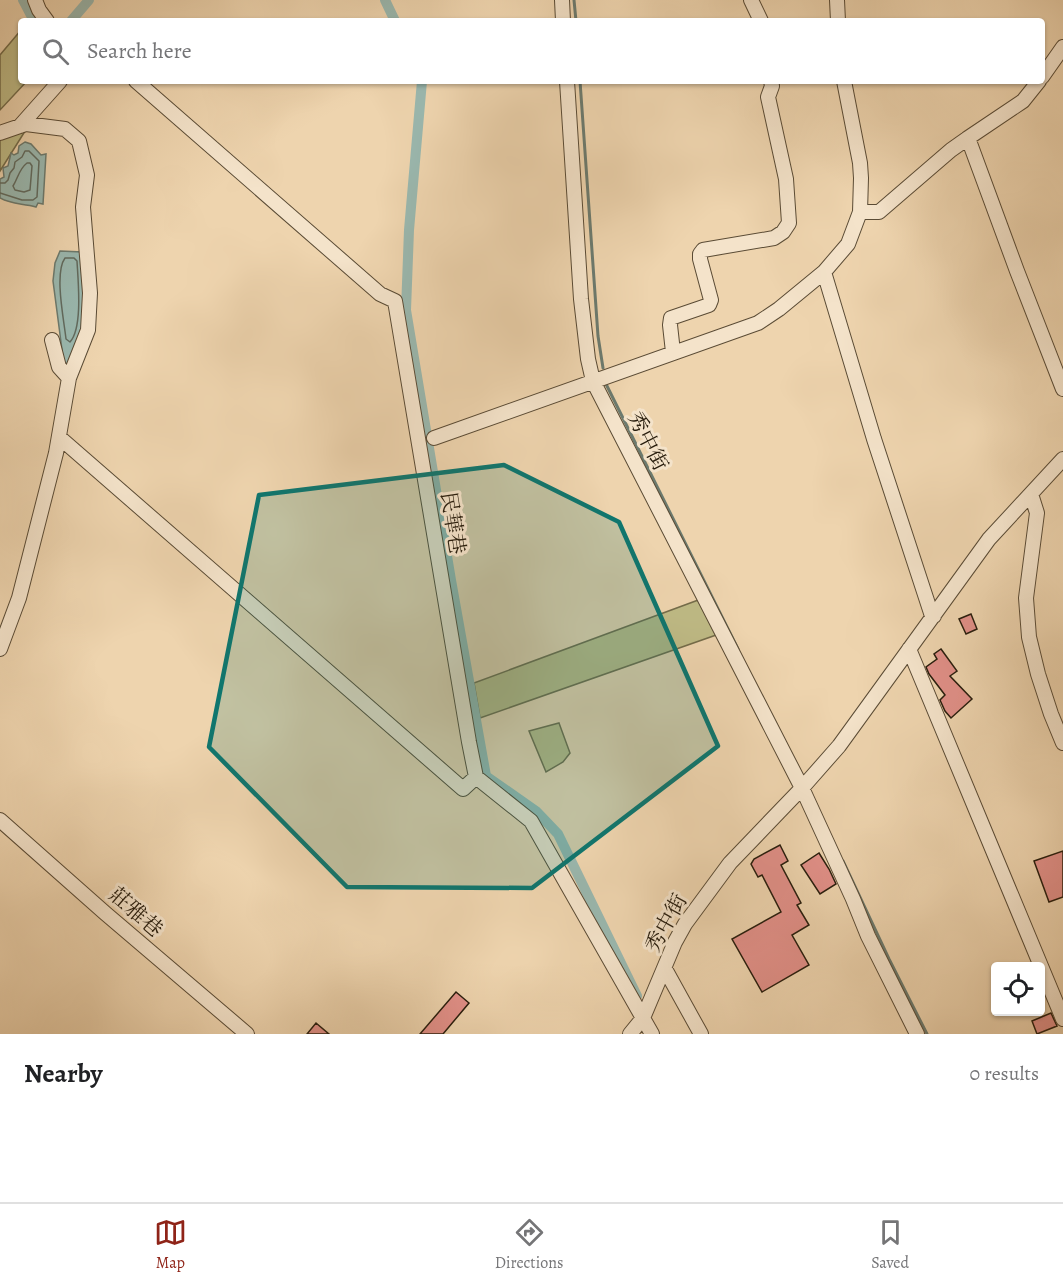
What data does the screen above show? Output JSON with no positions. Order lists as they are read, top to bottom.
{
  "streets": {
    "street": ["秀中街", "民華巷", "莊雅巷"]
  },
  "page": {
    "search": "Search here",
    "heading": ["Nearby", "0 results"],
    "nav": ["Map", "Directions", "Saved"]
  }
}
